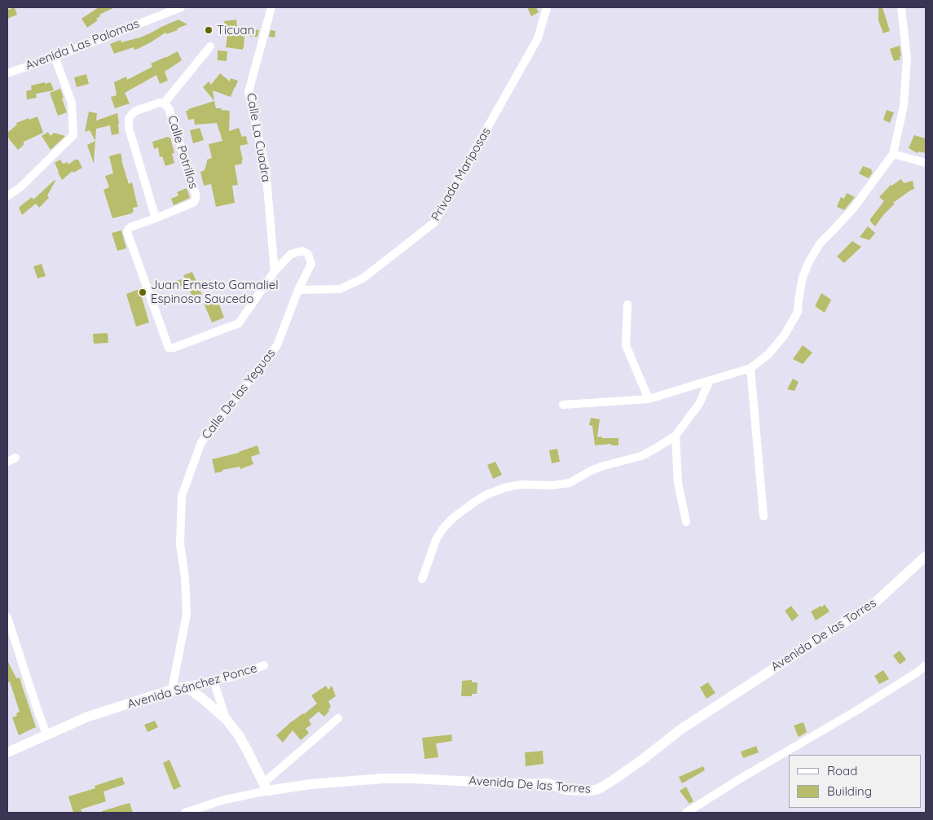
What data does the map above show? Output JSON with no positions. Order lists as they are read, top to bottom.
{
  "streets": {
    "street": [
      "Avenida Las Palomas",
      "Calle La Cuadra",
      "Calle Potrillos",
      "Privada Mariposas",
      "Calle De las Yeguas",
      "Avenida De las Torres",
      "Avenida Sánchez Ponce"
    ]
  },
  "crossings": [
    ["Calle La Cuadra", "Calle De las Yeguas"],
    ["Privada Mariposas", "Calle De las Yeguas"],
    ["Calle De las Yeguas", "Avenida Sánchez Ponce"]
  ],
  "places": ["Ticuan", "Juan Ernesto Gamaliel Espinosa Saucedo"],
  "legend": ["Road", "Building"]
}
